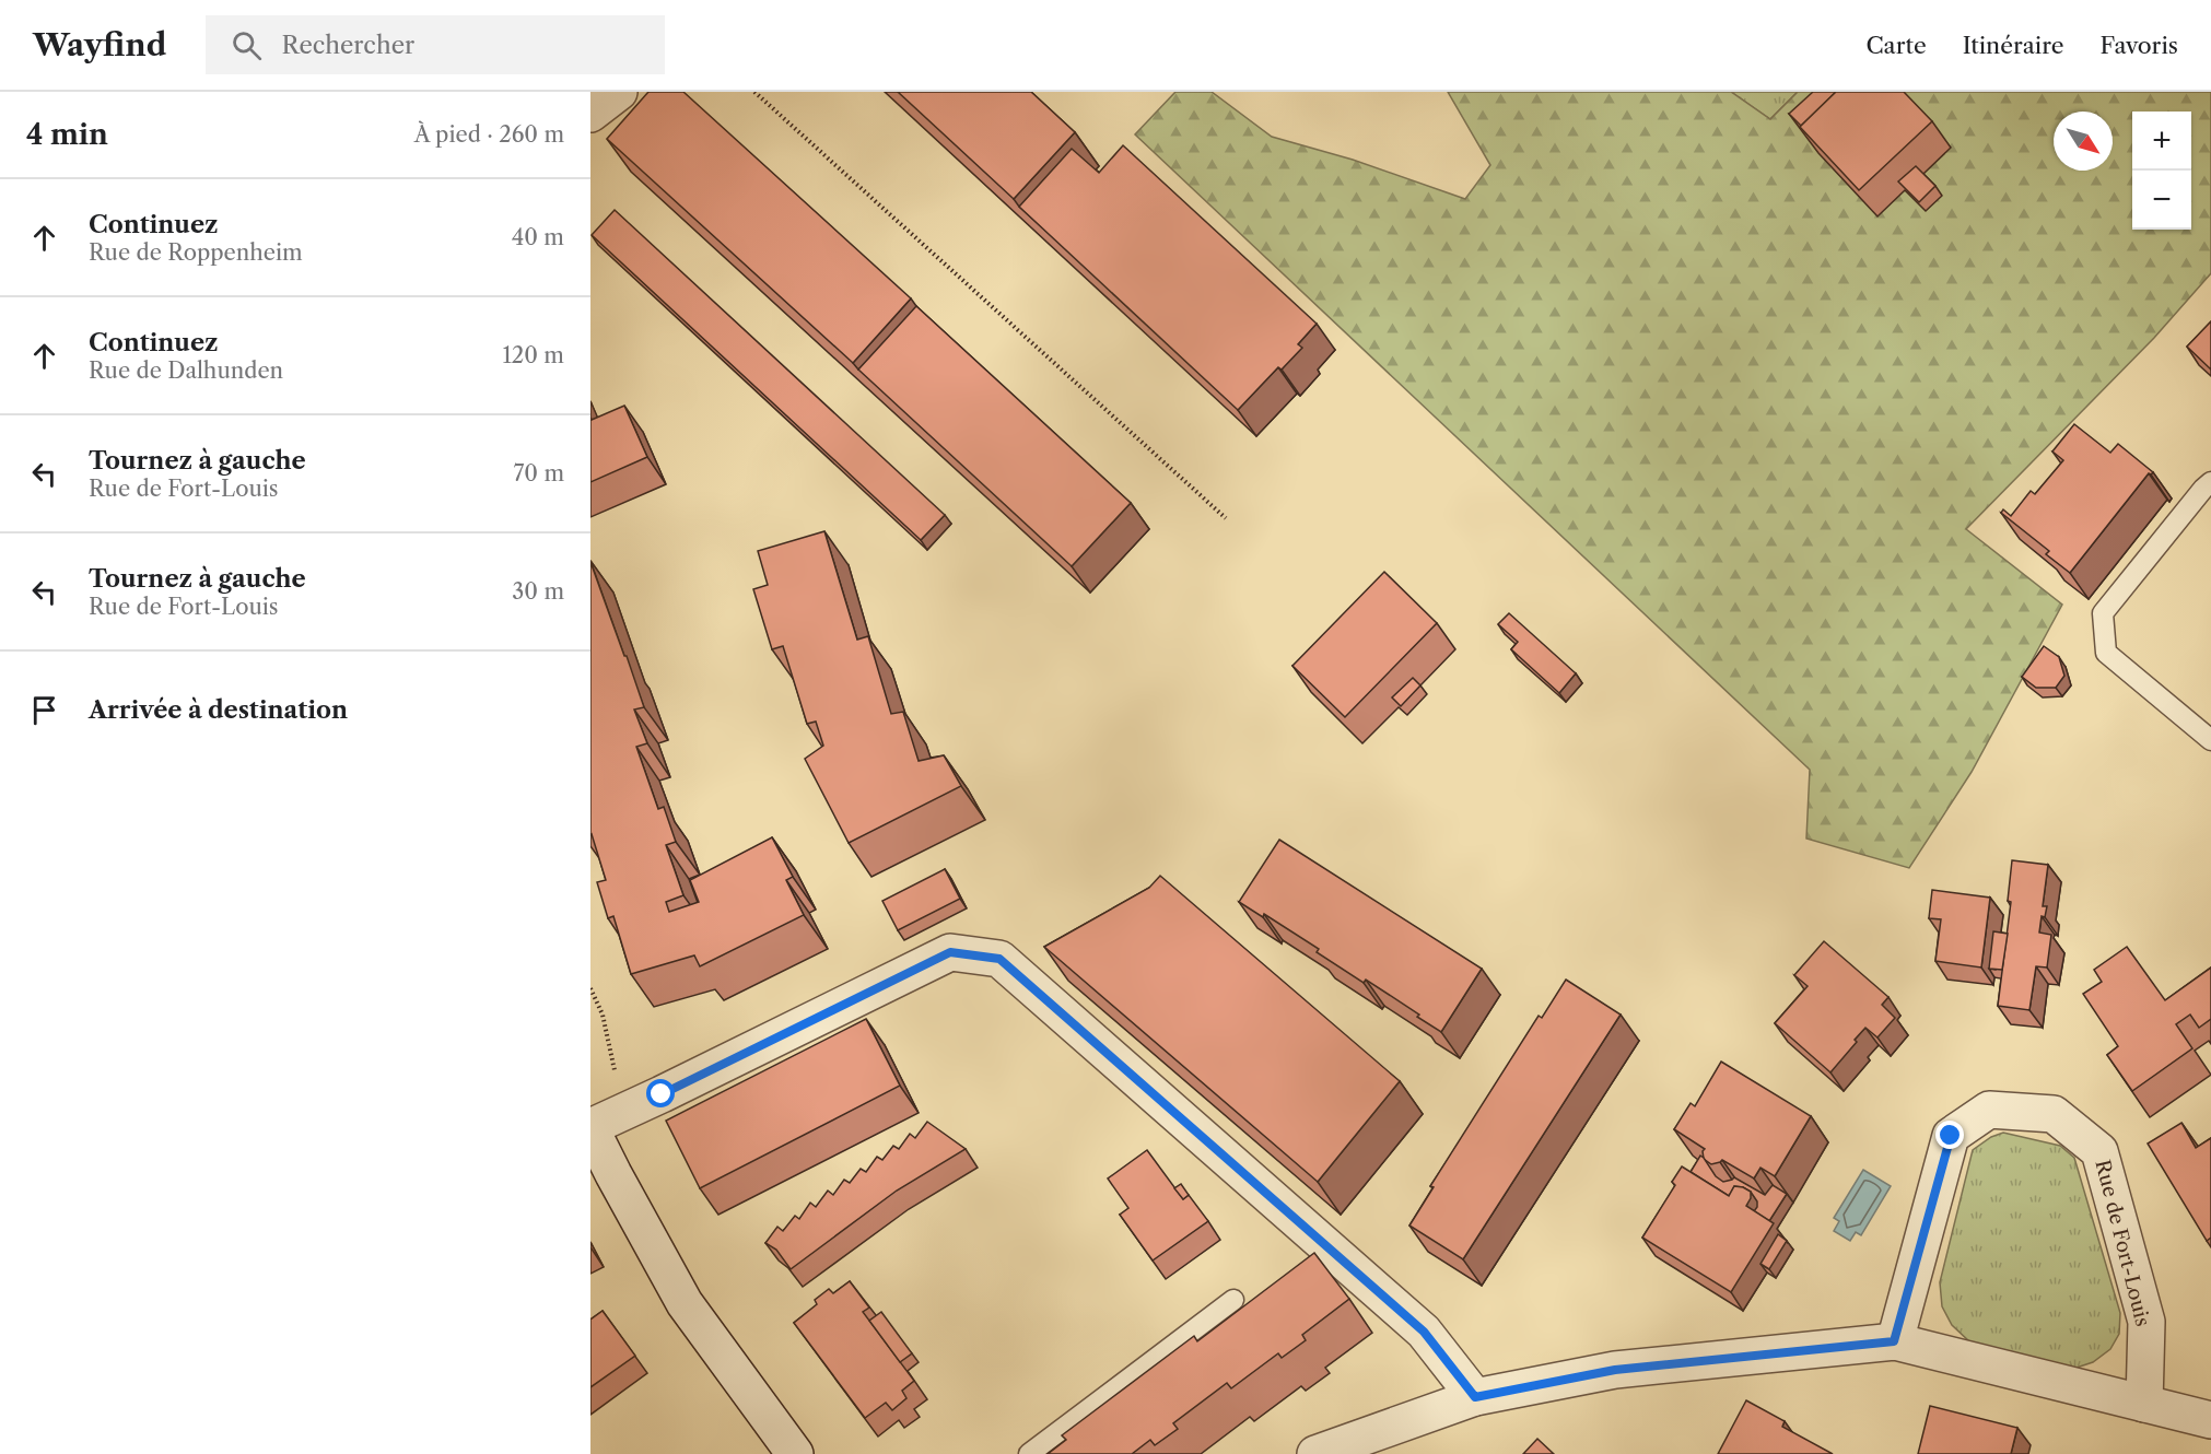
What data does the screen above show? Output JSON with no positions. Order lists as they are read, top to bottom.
{
  "streets": {
    "street": ["Rue de Fort-Louis"]
  },
  "north": "bottom right",
  "page": {
    "header": "Wayfind",
    "search": "Rechercher",
    "nav": ["Carte", "Itinéraire", "Favoris"],
    "heading": ["4 min", "À pied · 260 m"],
    "map_buttons": ["+", "−"],
    "list": [
      ["Continuez", "Rue de Roppenheim", "40 m"],
      ["Continuez", "Rue de Dalhunden", "120 m"],
      ["Tournez à gauche", "Rue de Fort-Louis", "70 m"],
      ["Tournez à gauche", "Rue de Fort-Louis", "30 m"],
      "Arrivée à destination"
    ]
  }
}
